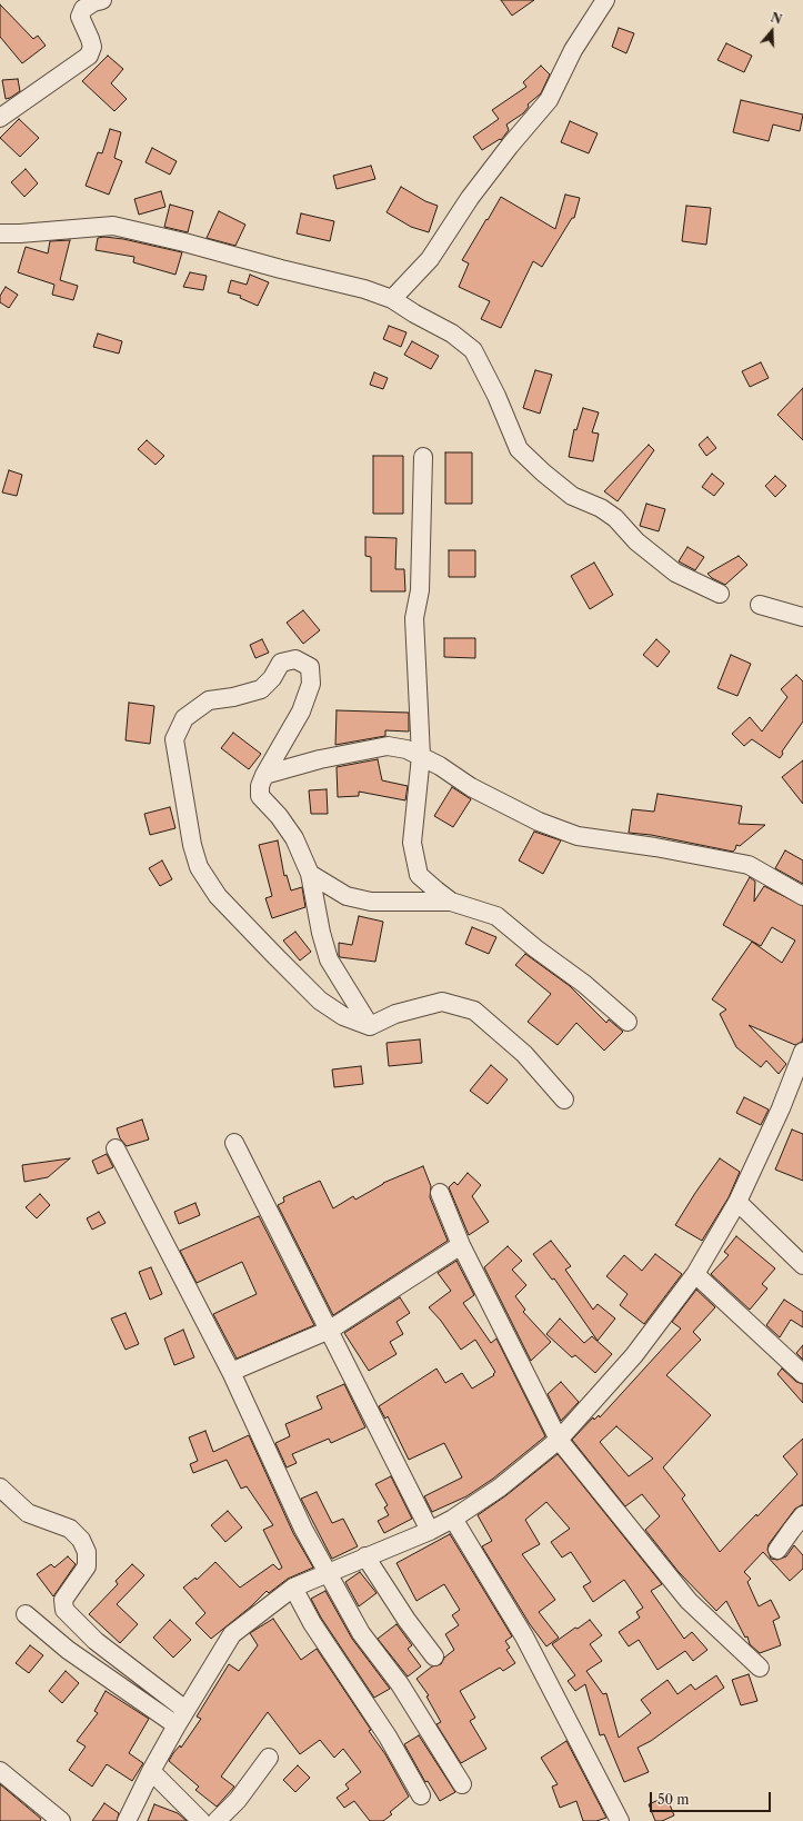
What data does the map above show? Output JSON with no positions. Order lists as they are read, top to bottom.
{
  "scale_bar": "50 m",
  "north": "top"
}
